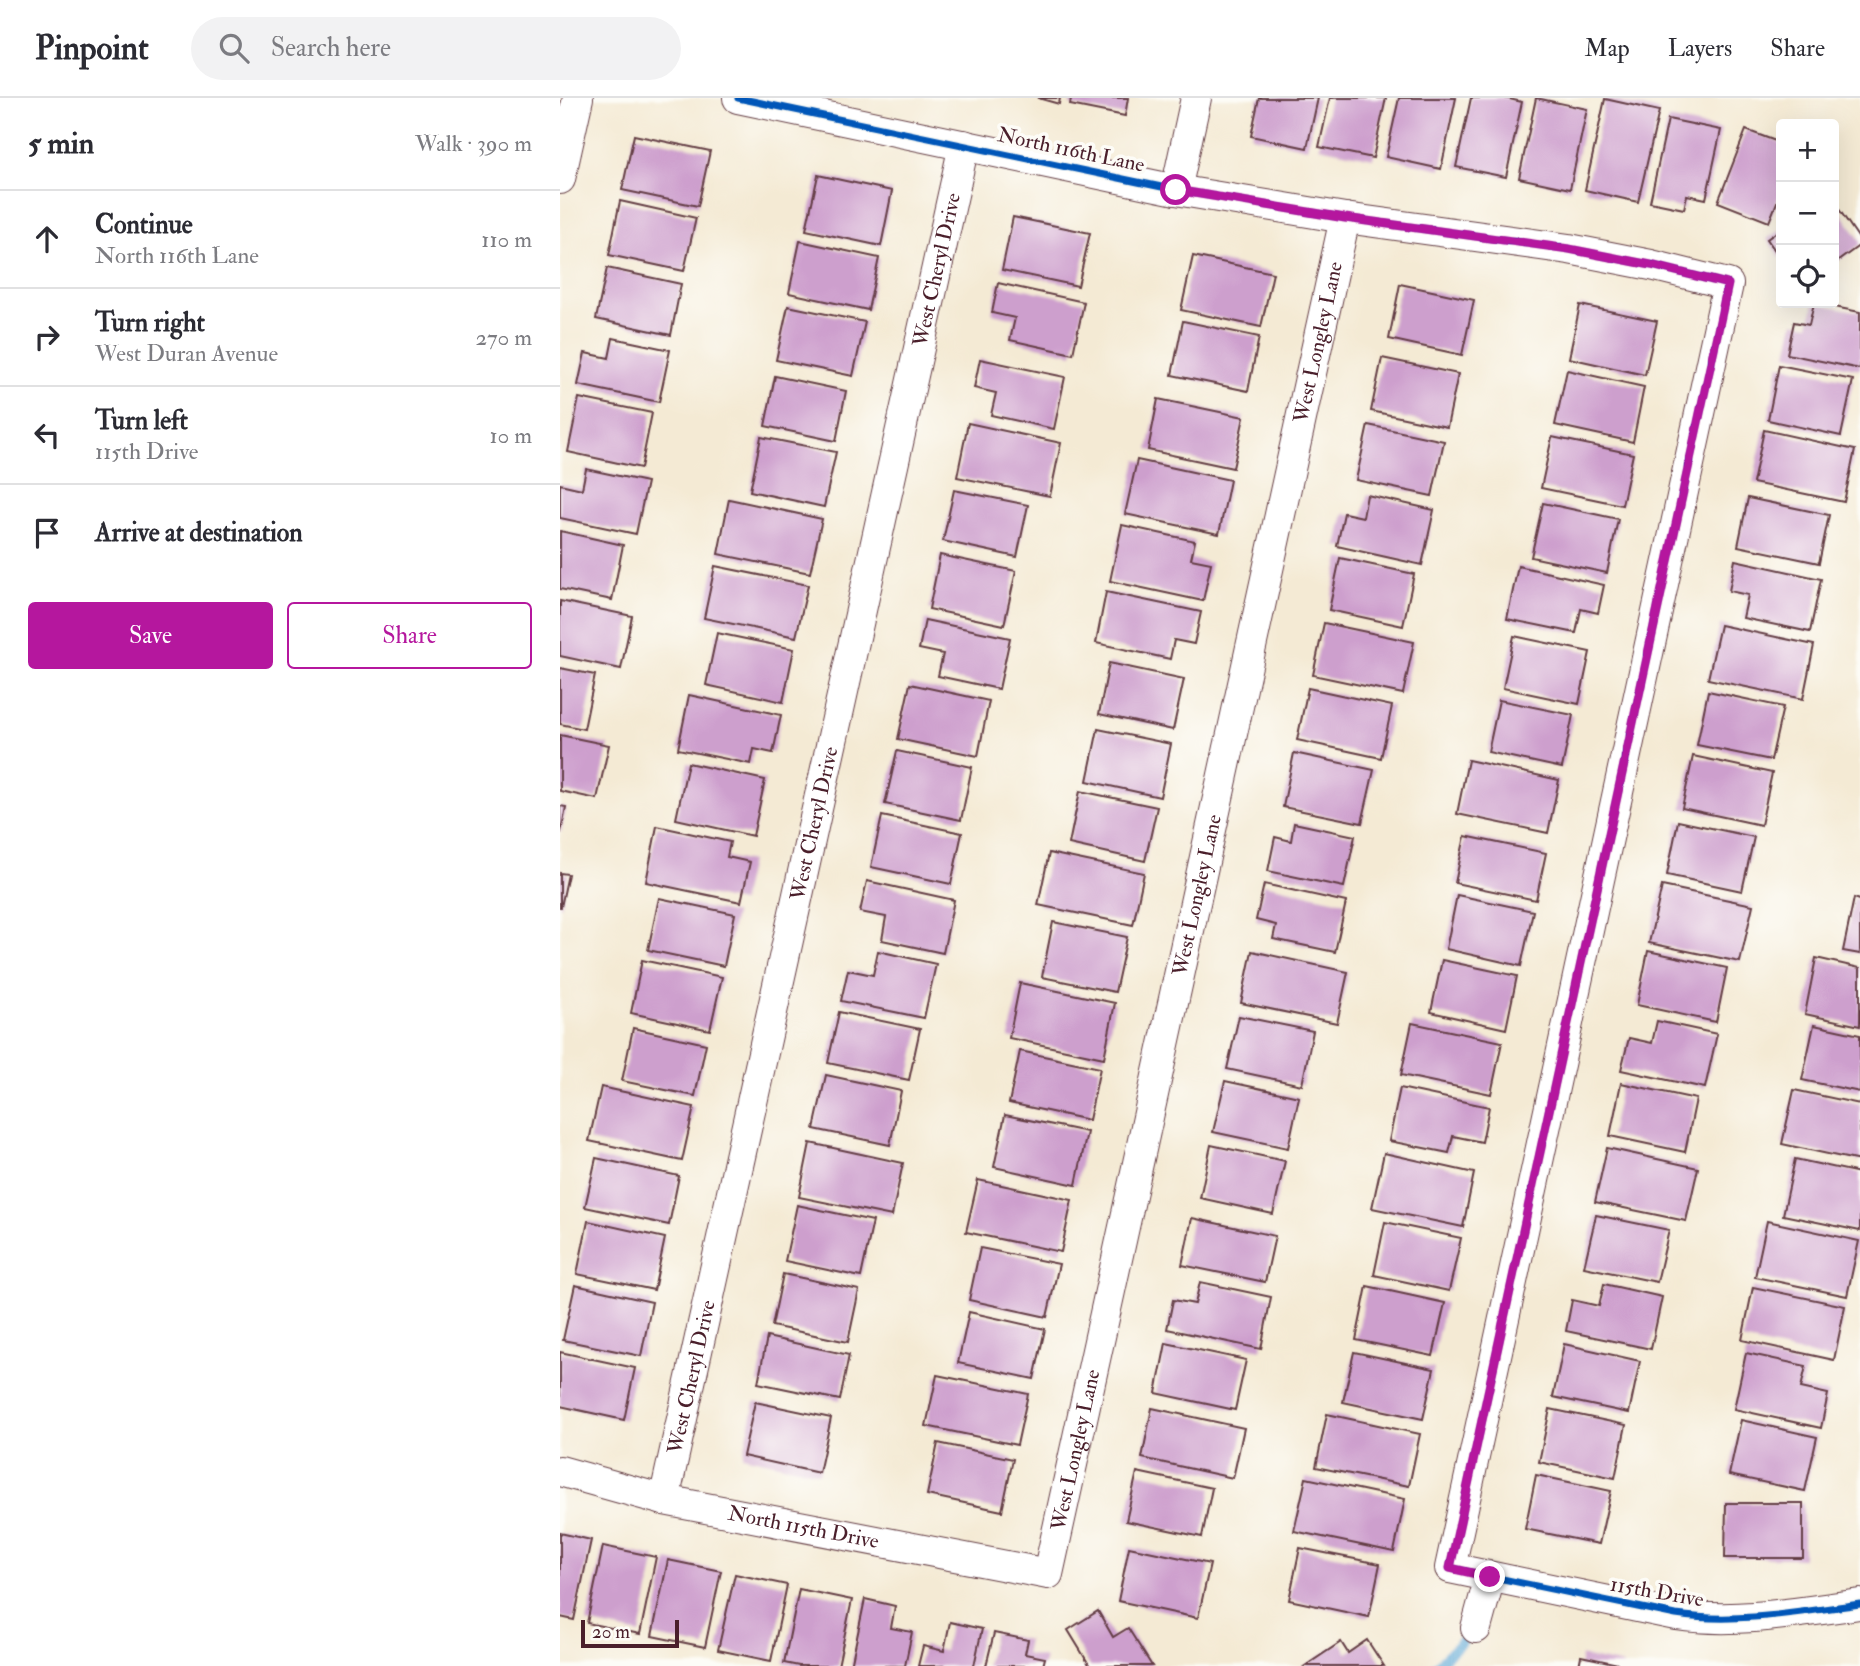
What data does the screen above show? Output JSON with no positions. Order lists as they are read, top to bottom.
{
  "streets": {
    "street": [
      "North 116th Lane",
      "West Cheryl Drive",
      "West Longley Lane",
      "North 115th Drive",
      "115th Drive"
    ]
  },
  "crossings": [
    ["North 116th Lane", "West Cheryl Drive"],
    ["North 116th Lane", "West Longley Lane"],
    ["North 116th Lane", "115th Drive"],
    ["West Cheryl Drive", "North 115th Drive"],
    ["West Longley Lane", "North 115th Drive"]
  ],
  "scale_bar": "20 m",
  "page": {
    "header": "Pinpoint",
    "search": "Search here",
    "nav": ["Map", "Layers", "Share"],
    "heading": ["5 min", "Walk · 390 m"],
    "map_buttons": ["+", "−"],
    "list": [
      ["Continue", "North 116th Lane", "110 m"],
      ["Turn right", "West Duran Avenue", "270 m"],
      ["Turn left", "115th Drive", "10 m"],
      "Arrive at destination"
    ],
    "buttons": ["Save", "Share"],
    "scale": "20 m"
  }
}
